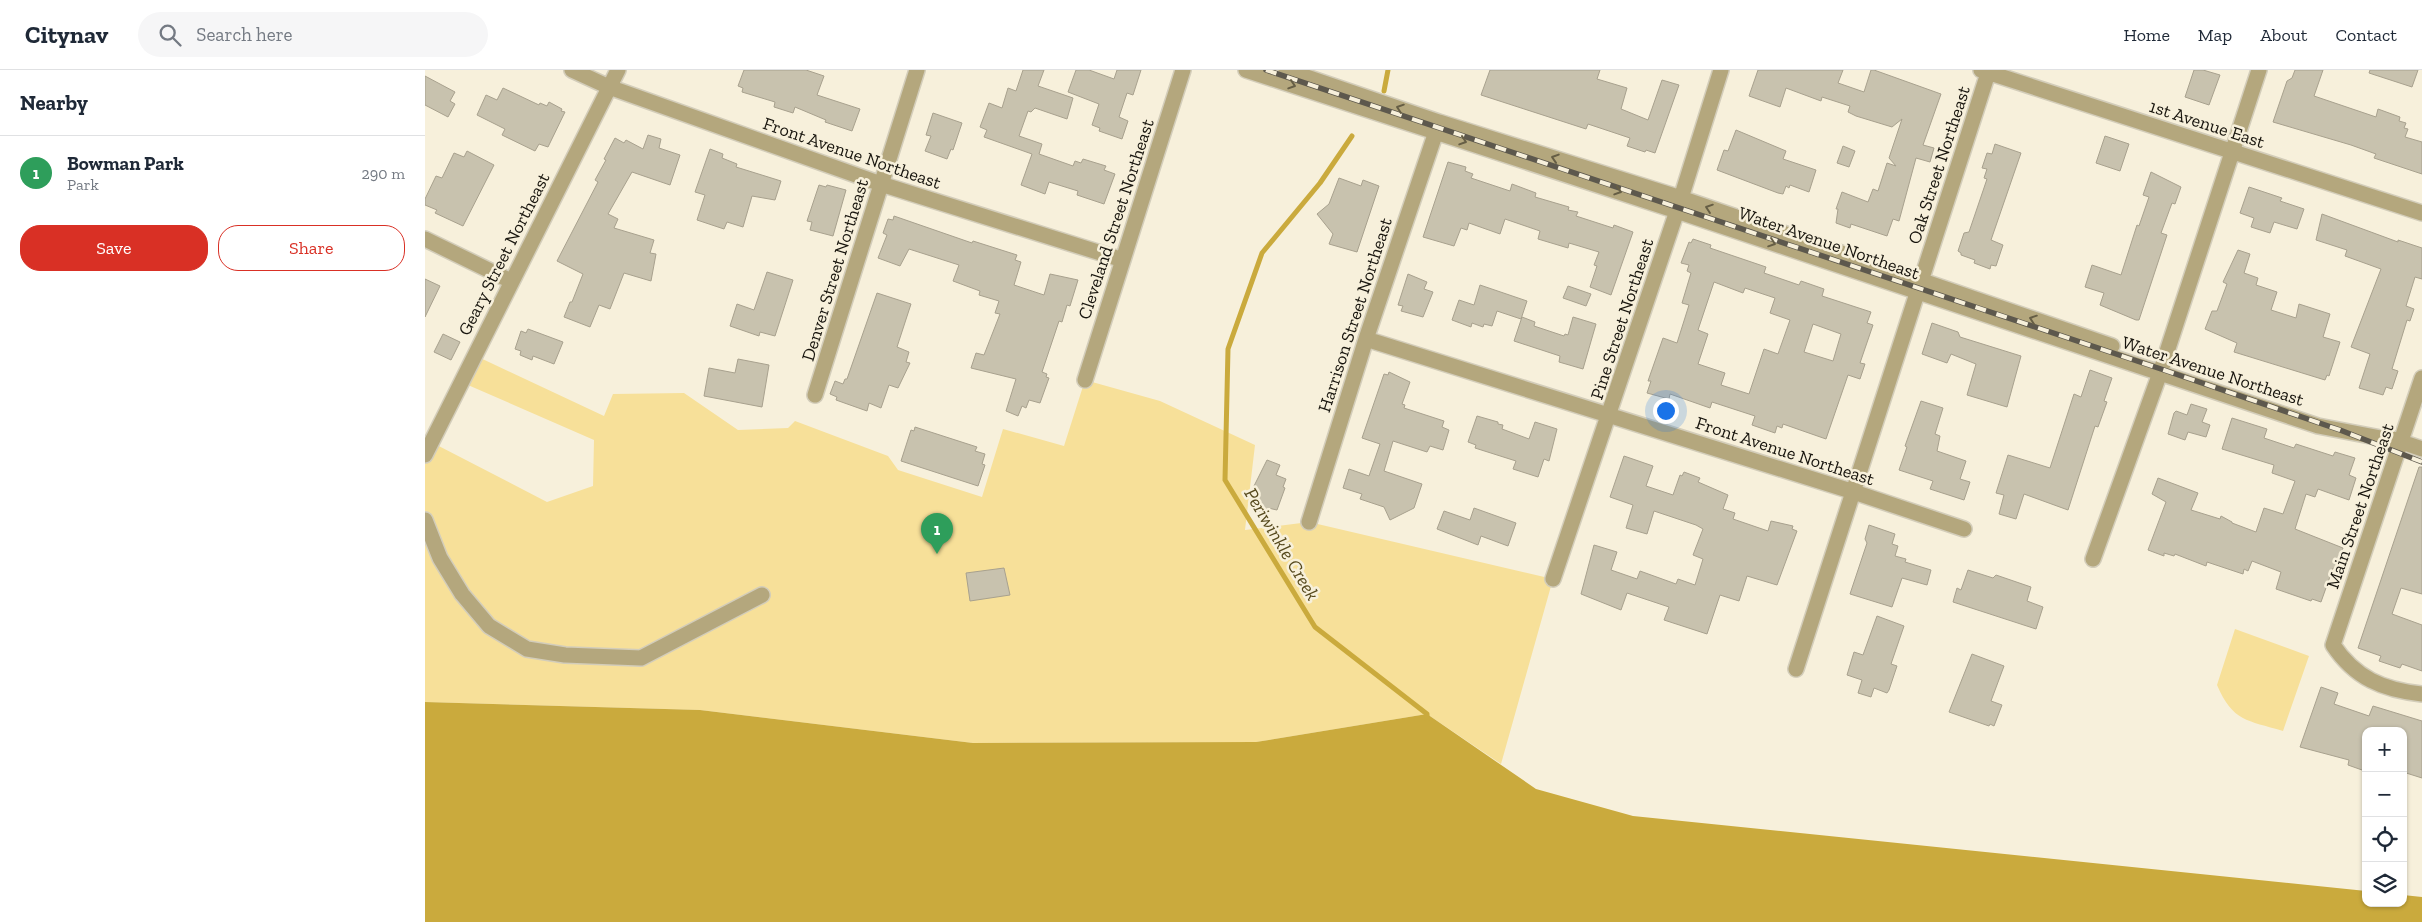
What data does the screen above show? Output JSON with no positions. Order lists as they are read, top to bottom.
{
  "streets": {
    "street": [
      "1st Avenue East",
      "Front Avenue Northeast",
      "Oak Street Northeast",
      "Cleveland Street Northeast",
      "Water Avenue Northeast",
      "Geary Street Northeast",
      "Denver Street Northeast",
      "Harrison Street Northeast",
      "Pine Street Northeast",
      "Main Street Northeast"
    ]
  },
  "crossings": [
    ["1st Avenue East", "Oak Street Northeast"],
    ["Front Avenue Northeast", "Oak Street Northeast"],
    ["Front Avenue Northeast", "Cleveland Street Northeast"],
    ["Front Avenue Northeast", "Geary Street Northeast"],
    ["Front Avenue Northeast", "Denver Street Northeast"],
    ["Front Avenue Northeast", "Harrison Street Northeast"],
    ["Front Avenue Northeast", "Pine Street Northeast"],
    ["Oak Street Northeast", "Water Avenue Northeast"],
    ["Water Avenue Northeast", "Harrison Street Northeast"],
    ["Water Avenue Northeast", "Pine Street Northeast"],
    ["Water Avenue Northeast", "Main Street Northeast"]
  ],
  "water": ["Periwinkle Creek"],
  "page": {
    "header": "Citynav",
    "search": "Search here",
    "nav": [
      "Home",
      "Map",
      "About",
      "Contact"
    ],
    "heading": "Nearby",
    "list": [
      {
        "mark": "1",
        "name": "Bowman Park",
        "note": "Park",
        "value": "290 m"
      }
    ],
    "buttons": ["Save", "Share"],
    "pins": "1",
    "map_buttons": ["+", "−"]
  }
}
